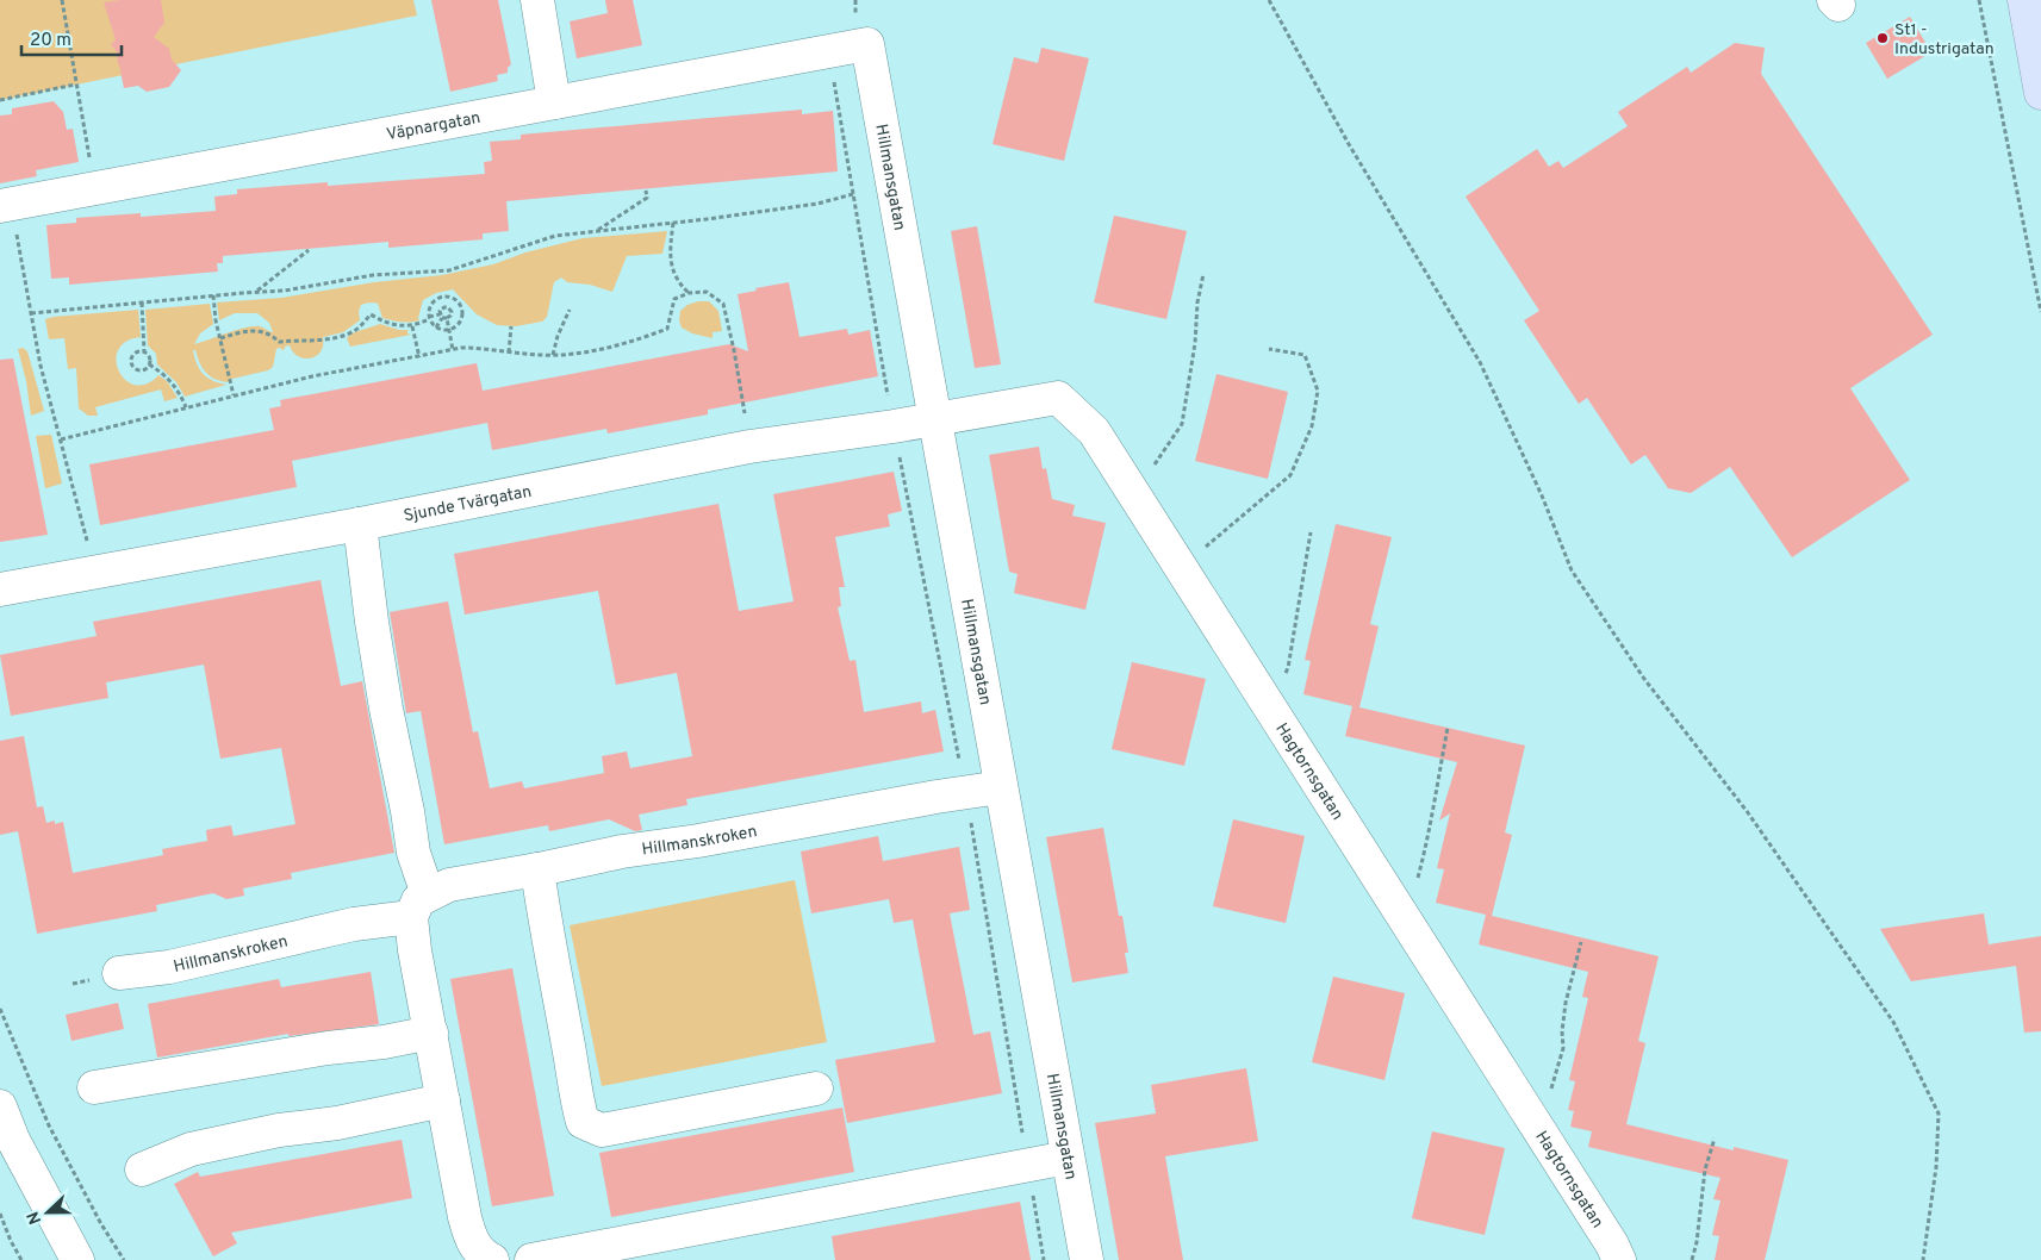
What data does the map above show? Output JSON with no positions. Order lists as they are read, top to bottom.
{
  "streets": {
    "street": [
      "Väpnargatan",
      "Hillmansgatan",
      "Sjunde Tvärgatan",
      "Hagtornsgatan",
      "Hillmanskroken"
    ]
  },
  "crossings": [
    ["Väpnargatan", "Hillmansgatan"],
    ["Hillmansgatan", "Sjunde Tvärgatan"],
    ["Hillmansgatan", "Hagtornsgatan"],
    ["Hillmansgatan", "Hillmanskroken"],
    ["Sjunde Tvärgatan", "Hagtornsgatan"]
  ],
  "places": ["St1 - Industrigatan"],
  "scale_bar": "20 m",
  "north": "left"
}
